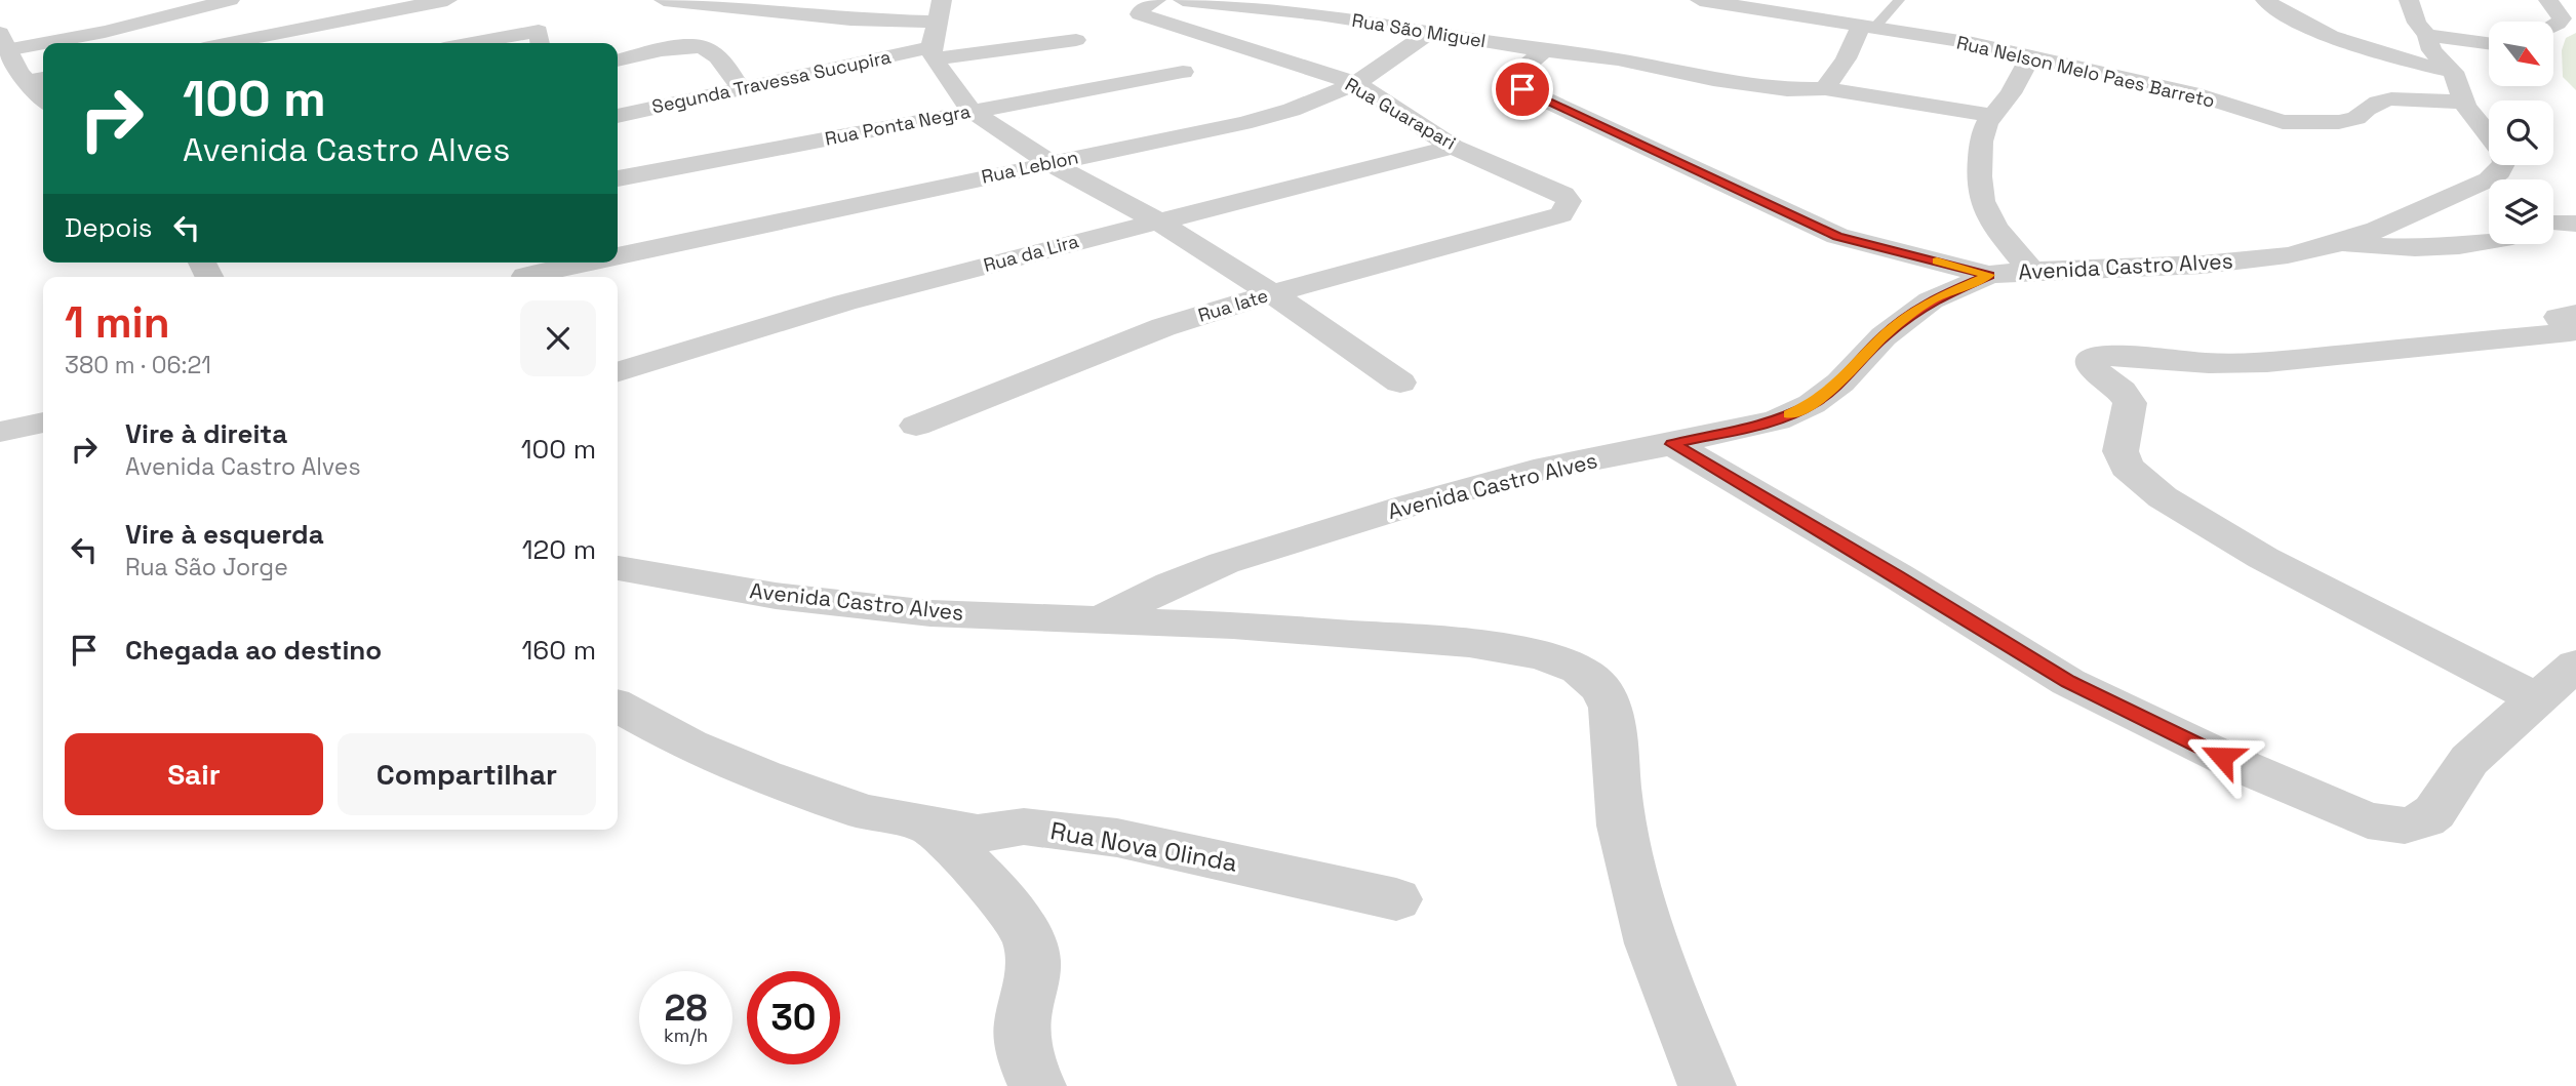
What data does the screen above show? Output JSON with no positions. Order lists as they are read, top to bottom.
{
  "streets": {
    "street": [
      "Rua São Miguel",
      "Rua Nelson Melo Paes Barreto",
      "Segunda Travessa Sucupira",
      "Rua Guarapari",
      "Rua Ponta Negra",
      "Rua Leblon",
      "Rua da Lira",
      "Avenida Castro Alves",
      "Rua Iate",
      "Rua Nova Olinda"
    ]
  },
  "crossings": [
    ["Rua São Miguel", "Rua Leblon"],
    ["Rua Nelson Melo Paes Barreto", "Avenida Castro Alves"],
    ["Rua Guarapari", "Rua Leblon"],
    ["Rua Guarapari", "Rua da Lira"],
    ["Rua Guarapari", "Rua Iate"]
  ],
  "north": "bottom right",
  "page": {
    "turn": ["100 m", "Avenida Castro Alves"],
    "then": "Depois",
    "heading": ["1 min", "380 m · 06:21"],
    "list": [
      {
        "name": "Vire à direita",
        "note": "Avenida Castro Alves",
        "value": "100 m"
      },
      {
        "name": "Vire à esquerda",
        "note": "Rua São Jorge",
        "value": "120 m"
      },
      {
        "name": "Chegada ao destino",
        "value": "160 m"
      }
    ],
    "buttons": ["Sair", "Compartilhar"],
    "speed": "28 km/h",
    "limit": "30"
  }
}
